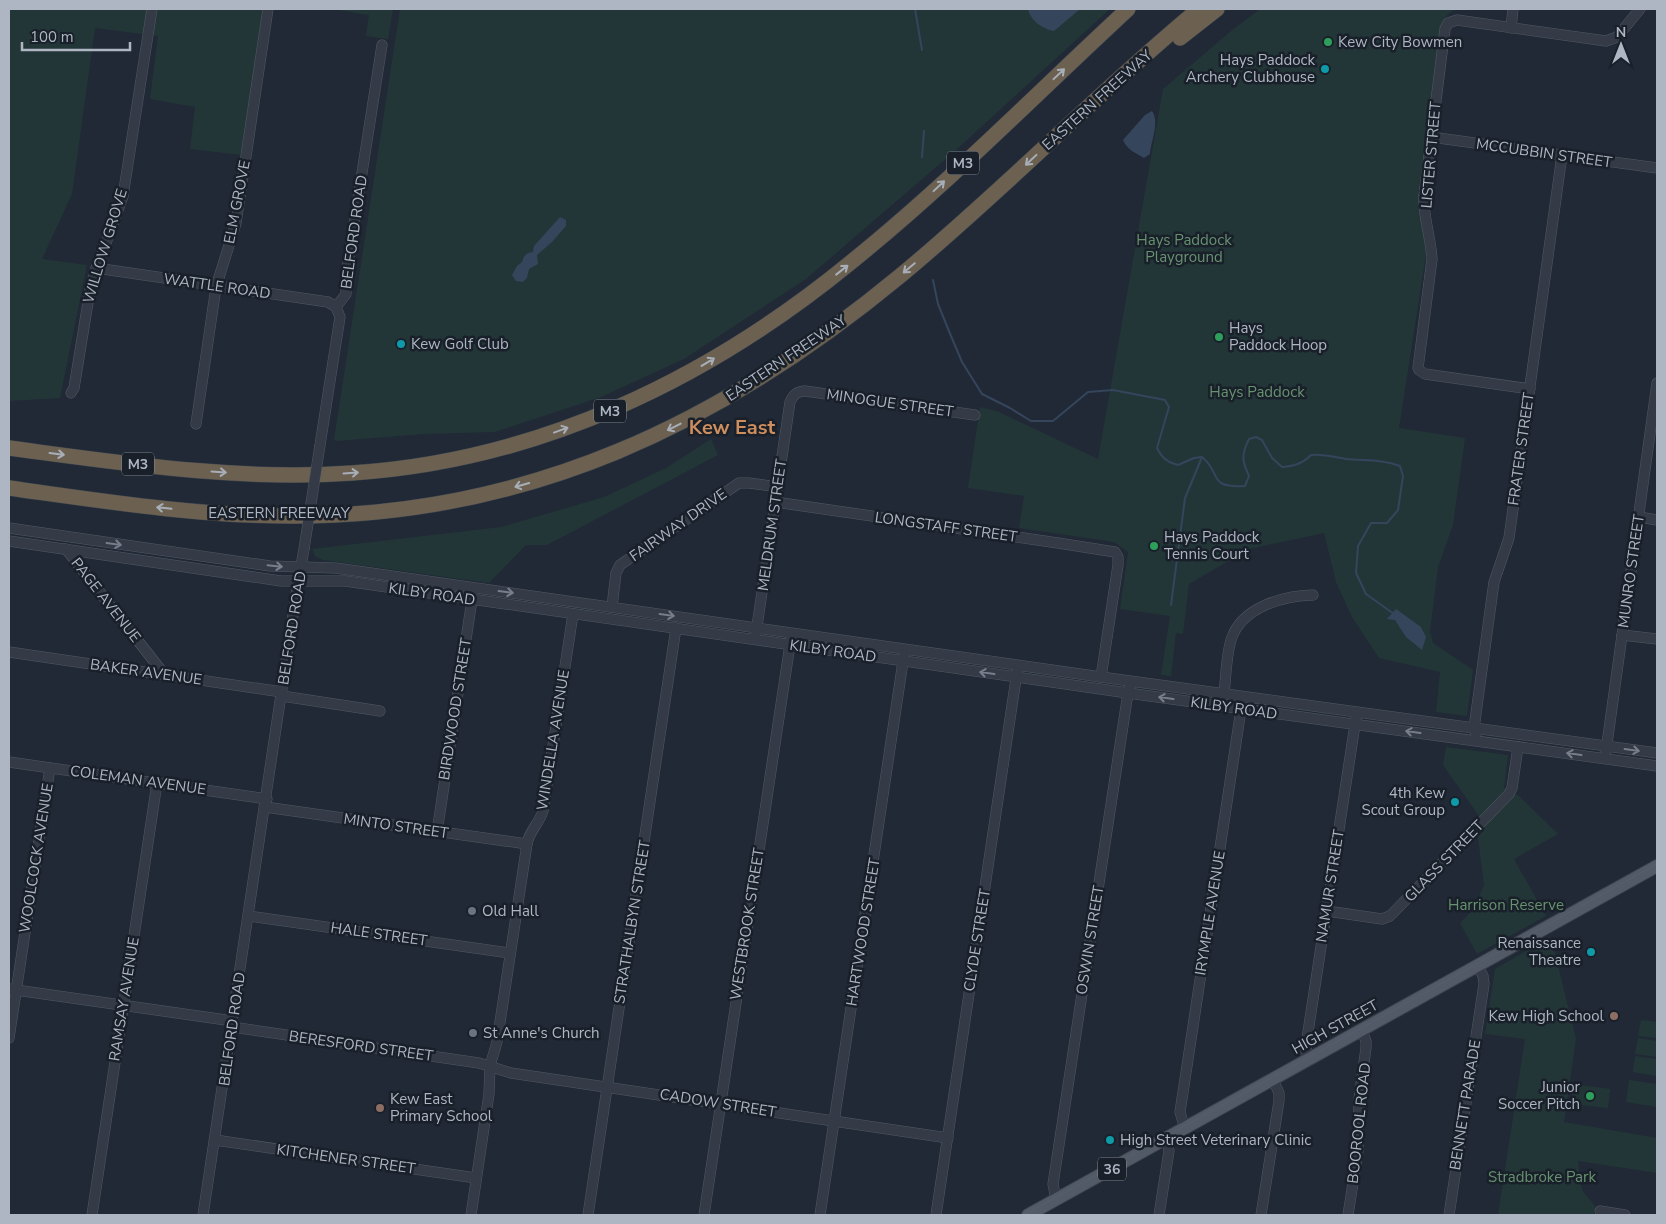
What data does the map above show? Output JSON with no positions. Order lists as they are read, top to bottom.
{
  "streets": {
    "highway": ["EASTERN FREEWAY", "M3"],
    "main road": ["HIGH STREET", "36"],
    "street": [
      "MCCUBBIN STREET",
      "LISTER STREET",
      "ELM GROVE",
      "BELFORD ROAD",
      "WILLOW GROVE",
      "WATTLE ROAD",
      "MINOGUE STREET",
      "FRATER STREET",
      "FAIRWAY DRIVE",
      "MELDRUM STREET",
      "LONGSTAFF STREET",
      "MUNRO STREET",
      "KILBY ROAD",
      "PAGE AVENUE",
      "BAKER AVENUE",
      "BIRDWOOD STREET",
      "WINDELLA AVENUE",
      "COLEMAN AVENUE",
      "MINTO STREET",
      "WOOLCOCK AVENUE",
      "GLASS STREET",
      "NAMUR STREET",
      "IRYMPLE AVENUE",
      "STRATHALBYN STREET",
      "WESTBROOK STREET",
      "HARTWOOD STREET",
      "HALE STREET",
      "CLYDE STREET",
      "OSWIN STREET",
      "RAMSAY AVENUE",
      "BERESFORD STREET",
      "CADOW STREET",
      "BENNETT PARADE",
      "BOOROOL ROAD",
      "KITCHENER STREET"
    ]
  },
  "crossings": [
    ["MCCUBBIN STREET", "LISTER STREET"],
    ["MCCUBBIN STREET", "FRATER STREET"],
    ["LISTER STREET", "FRATER STREET"],
    ["ELM GROVE", "WATTLE ROAD"],
    ["BELFORD ROAD", "WATTLE ROAD"],
    ["BELFORD ROAD", "KILBY ROAD"],
    ["BELFORD ROAD", "BAKER AVENUE"],
    ["BELFORD ROAD", "COLEMAN AVENUE"],
    ["BELFORD ROAD", "MINTO STREET"],
    ["BELFORD ROAD", "HALE STREET"],
    ["BELFORD ROAD", "BERESFORD STREET"],
    ["BELFORD ROAD", "KITCHENER STREET"],
    ["WILLOW GROVE", "WATTLE ROAD"],
    ["MINOGUE STREET", "MELDRUM STREET"],
    ["FRATER STREET", "KILBY ROAD"],
    ["FAIRWAY DRIVE", "MELDRUM STREET"],
    ["FAIRWAY DRIVE", "KILBY ROAD"],
    ["MELDRUM STREET", "LONGSTAFF STREET"],
    ["MELDRUM STREET", "KILBY ROAD"],
    ["LONGSTAFF STREET", "KILBY ROAD"],
    ["MUNRO STREET", "KILBY ROAD"],
    ["KILBY ROAD", "PAGE AVENUE"],
    ["KILBY ROAD", "BIRDWOOD STREET"],
    ["KILBY ROAD", "WINDELLA AVENUE"],
    ["KILBY ROAD", "GLASS STREET"],
    ["KILBY ROAD", "NAMUR STREET"],
    ["KILBY ROAD", "IRYMPLE AVENUE"],
    ["KILBY ROAD", "STRATHALBYN STREET"],
    ["KILBY ROAD", "WESTBROOK STREET"],
    ["KILBY ROAD", "HARTWOOD STREET"],
    ["KILBY ROAD", "CLYDE STREET"],
    ["KILBY ROAD", "OSWIN STREET"],
    ["PAGE AVENUE", "BAKER AVENUE"],
    ["BIRDWOOD STREET", "MINTO STREET"],
    ["WINDELLA AVENUE", "MINTO STREET"],
    ["WINDELLA AVENUE", "HALE STREET"],
    ["WINDELLA AVENUE", "BERESFORD STREET"],
    ["WINDELLA AVENUE", "CADOW STREET"],
    ["WINDELLA AVENUE", "KITCHENER STREET"],
    ["COLEMAN AVENUE", "MINTO STREET"],
    ["COLEMAN AVENUE", "WOOLCOCK AVENUE"],
    ["COLEMAN AVENUE", "RAMSAY AVENUE"],
    ["WOOLCOCK AVENUE", "BERESFORD STREET"],
    ["GLASS STREET", "NAMUR STREET"],
    ["NAMUR STREET", "HIGH STREET"],
    ["IRYMPLE AVENUE", "HIGH STREET"],
    ["STRATHALBYN STREET", "CADOW STREET"],
    ["WESTBROOK STREET", "CADOW STREET"],
    ["HARTWOOD STREET", "CADOW STREET"],
    ["CLYDE STREET", "CADOW STREET"],
    ["OSWIN STREET", "HIGH STREET"],
    ["RAMSAY AVENUE", "BERESFORD STREET"],
    ["HIGH STREET", "BENNETT PARADE"],
    ["HIGH STREET", "BOOROOL ROAD"],
    ["BERESFORD STREET", "CADOW STREET"]
  ],
  "districts": ["Kew East"],
  "parks": [
    "Hays Paddock Playground",
    "Hays Paddock",
    "Harrison Reserve",
    "Stradbroke Park"
  ],
  "places": [
    "Kew City Bowmen",
    "Hays Paddock Archery Clubhouse",
    "Hays Paddock Hoop",
    "Kew Golf Club",
    "Hays Paddock Tennis Court",
    "4th Kew Scout Group",
    "Old Hall",
    "Renaissance Theatre",
    "Kew High School",
    "St Anne's Church",
    "Junior Soccer Pitch",
    "Kew East Primary School",
    "High Street Veterinary Clinic"
  ],
  "scale_bar": "100 m",
  "north": "top"
}
